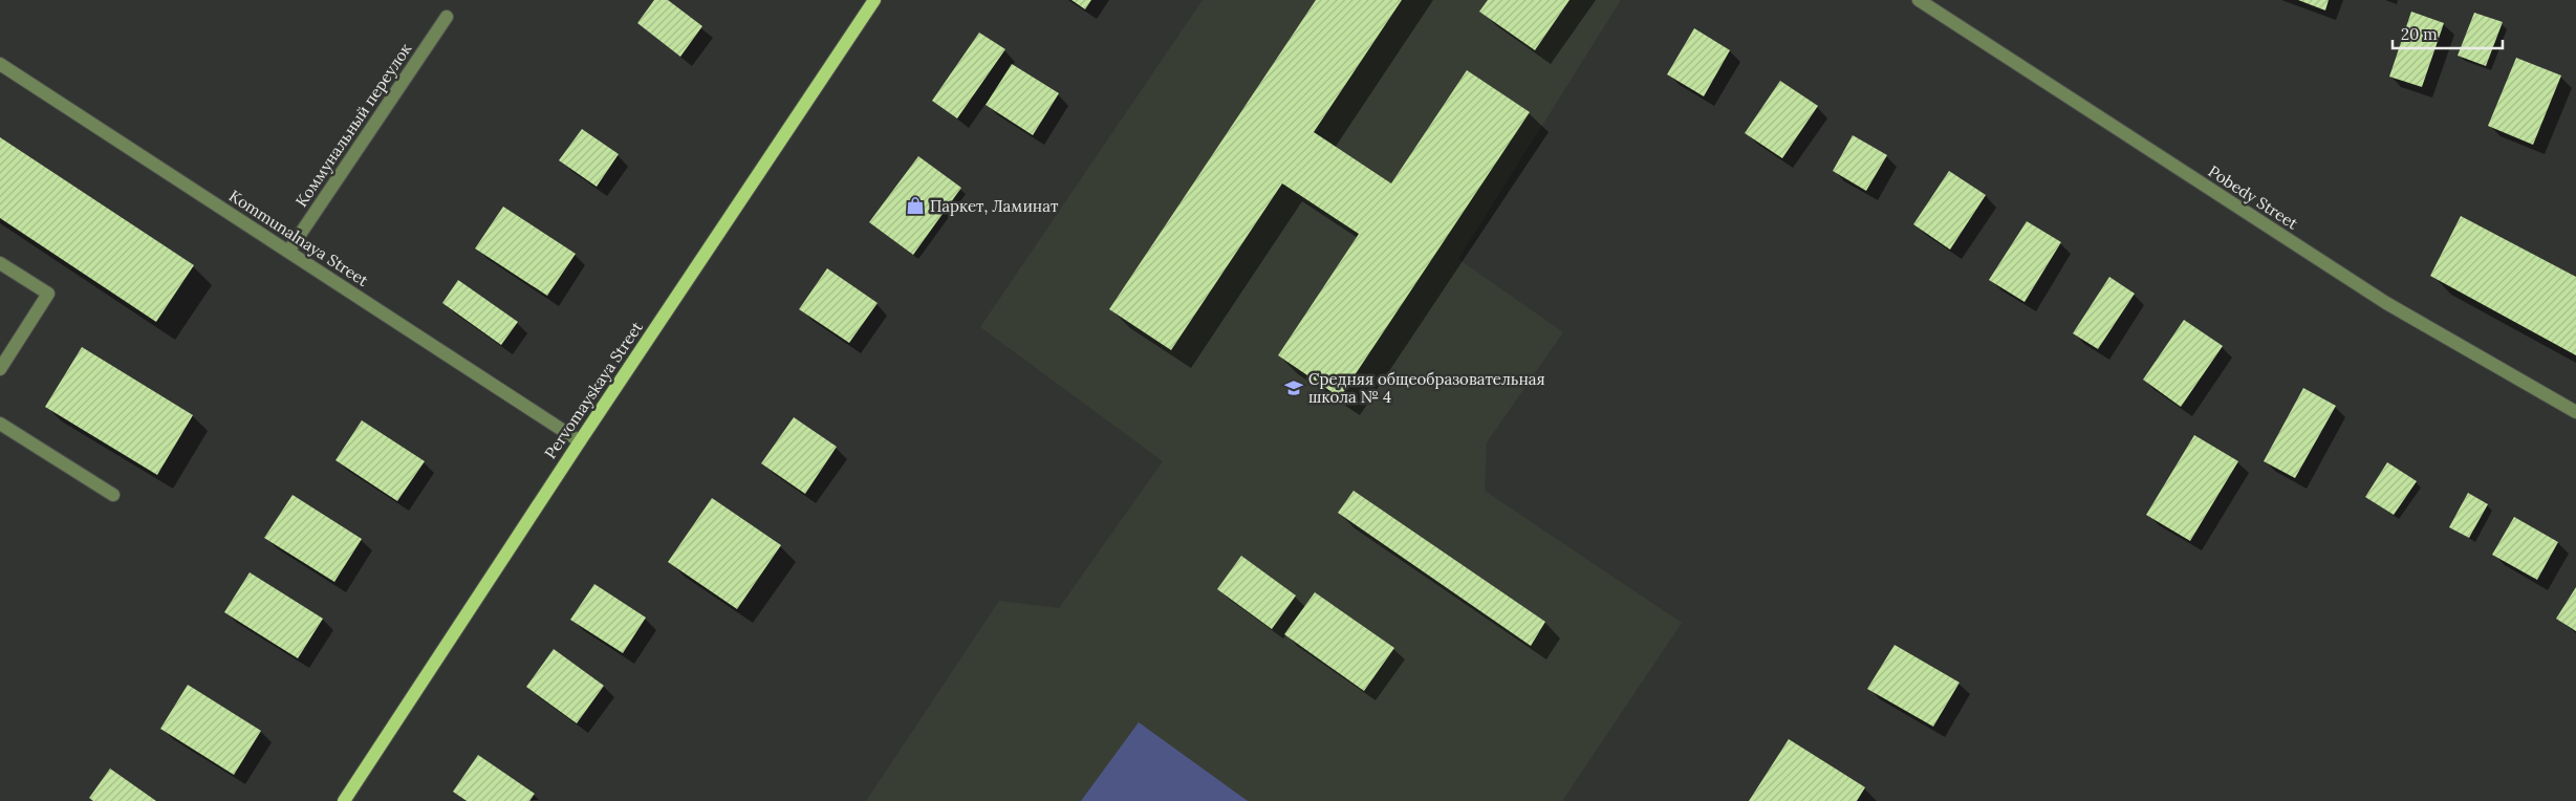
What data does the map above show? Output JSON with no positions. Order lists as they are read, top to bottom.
{
  "streets": {
    "main road": ["Pervomayskaya Street"],
    "street": ["Коммунальный переулок", "Pobedy Street", "Kommunalnaya Street"]
  },
  "crossings": [
    ["Коммунальный переулок", "Kommunalnaya Street"],
    ["Kommunalnaya Street", "Pervomayskaya Street"]
  ],
  "places": {
    "shop": ["Паркет, Ламинат"],
    "school or university": ["Средняя общеобразовательная школа № 4"]
  },
  "scale_bar": "20 m"
}
